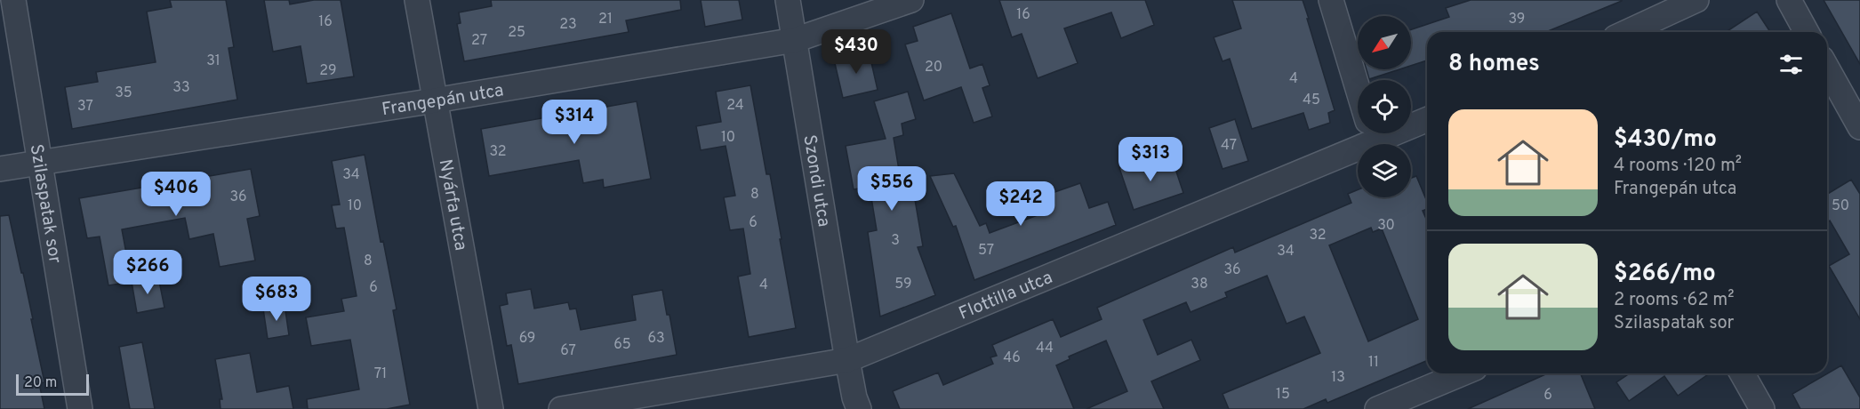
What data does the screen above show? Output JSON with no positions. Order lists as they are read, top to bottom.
{
  "streets": {
    "street": [
      "Frangepán utca",
      "Szondi utca",
      "Szilaspatak sor",
      "Nyárfa utca",
      "Flottilla utca"
    ]
  },
  "crossings": [
    ["Frangepán utca", "Szondi utca"],
    ["Frangepán utca", "Szilaspatak sor"],
    ["Frangepán utca", "Nyárfa utca"],
    ["Szondi utca", "Flottilla utca"]
  ],
  "house_numbers": [
    "16",
    "21",
    "39",
    "16",
    "23",
    "25",
    "27",
    "31",
    "20",
    "29",
    "4",
    "33",
    "35",
    "45",
    "24",
    "37",
    "10",
    "47",
    "32",
    "34",
    "8",
    "36",
    "10",
    "50",
    "6",
    "30",
    "32",
    "3",
    "57",
    "34",
    "8",
    "36",
    "59",
    "38",
    "4",
    "6",
    "69",
    "63",
    "65",
    "44",
    "67",
    "46",
    "11",
    "71",
    "13",
    "15",
    "6"
  ],
  "scale_bar": "20 m",
  "north": "bottom left",
  "page": {
    "price": [
      "$430",
      "$314",
      "$313",
      "$556",
      "$406",
      "$242",
      "$266",
      "$683"
    ],
    "heading": "8 homes",
    "list": [
      {
        "name": "$430/mo",
        "note": "4 rooms · 120 m² · Frangepán utca"
      },
      {
        "name": "$266/mo",
        "note": "2 rooms · 62 m² · Szilaspatak sor"
      }
    ],
    "scale": "20 m"
  }
}
